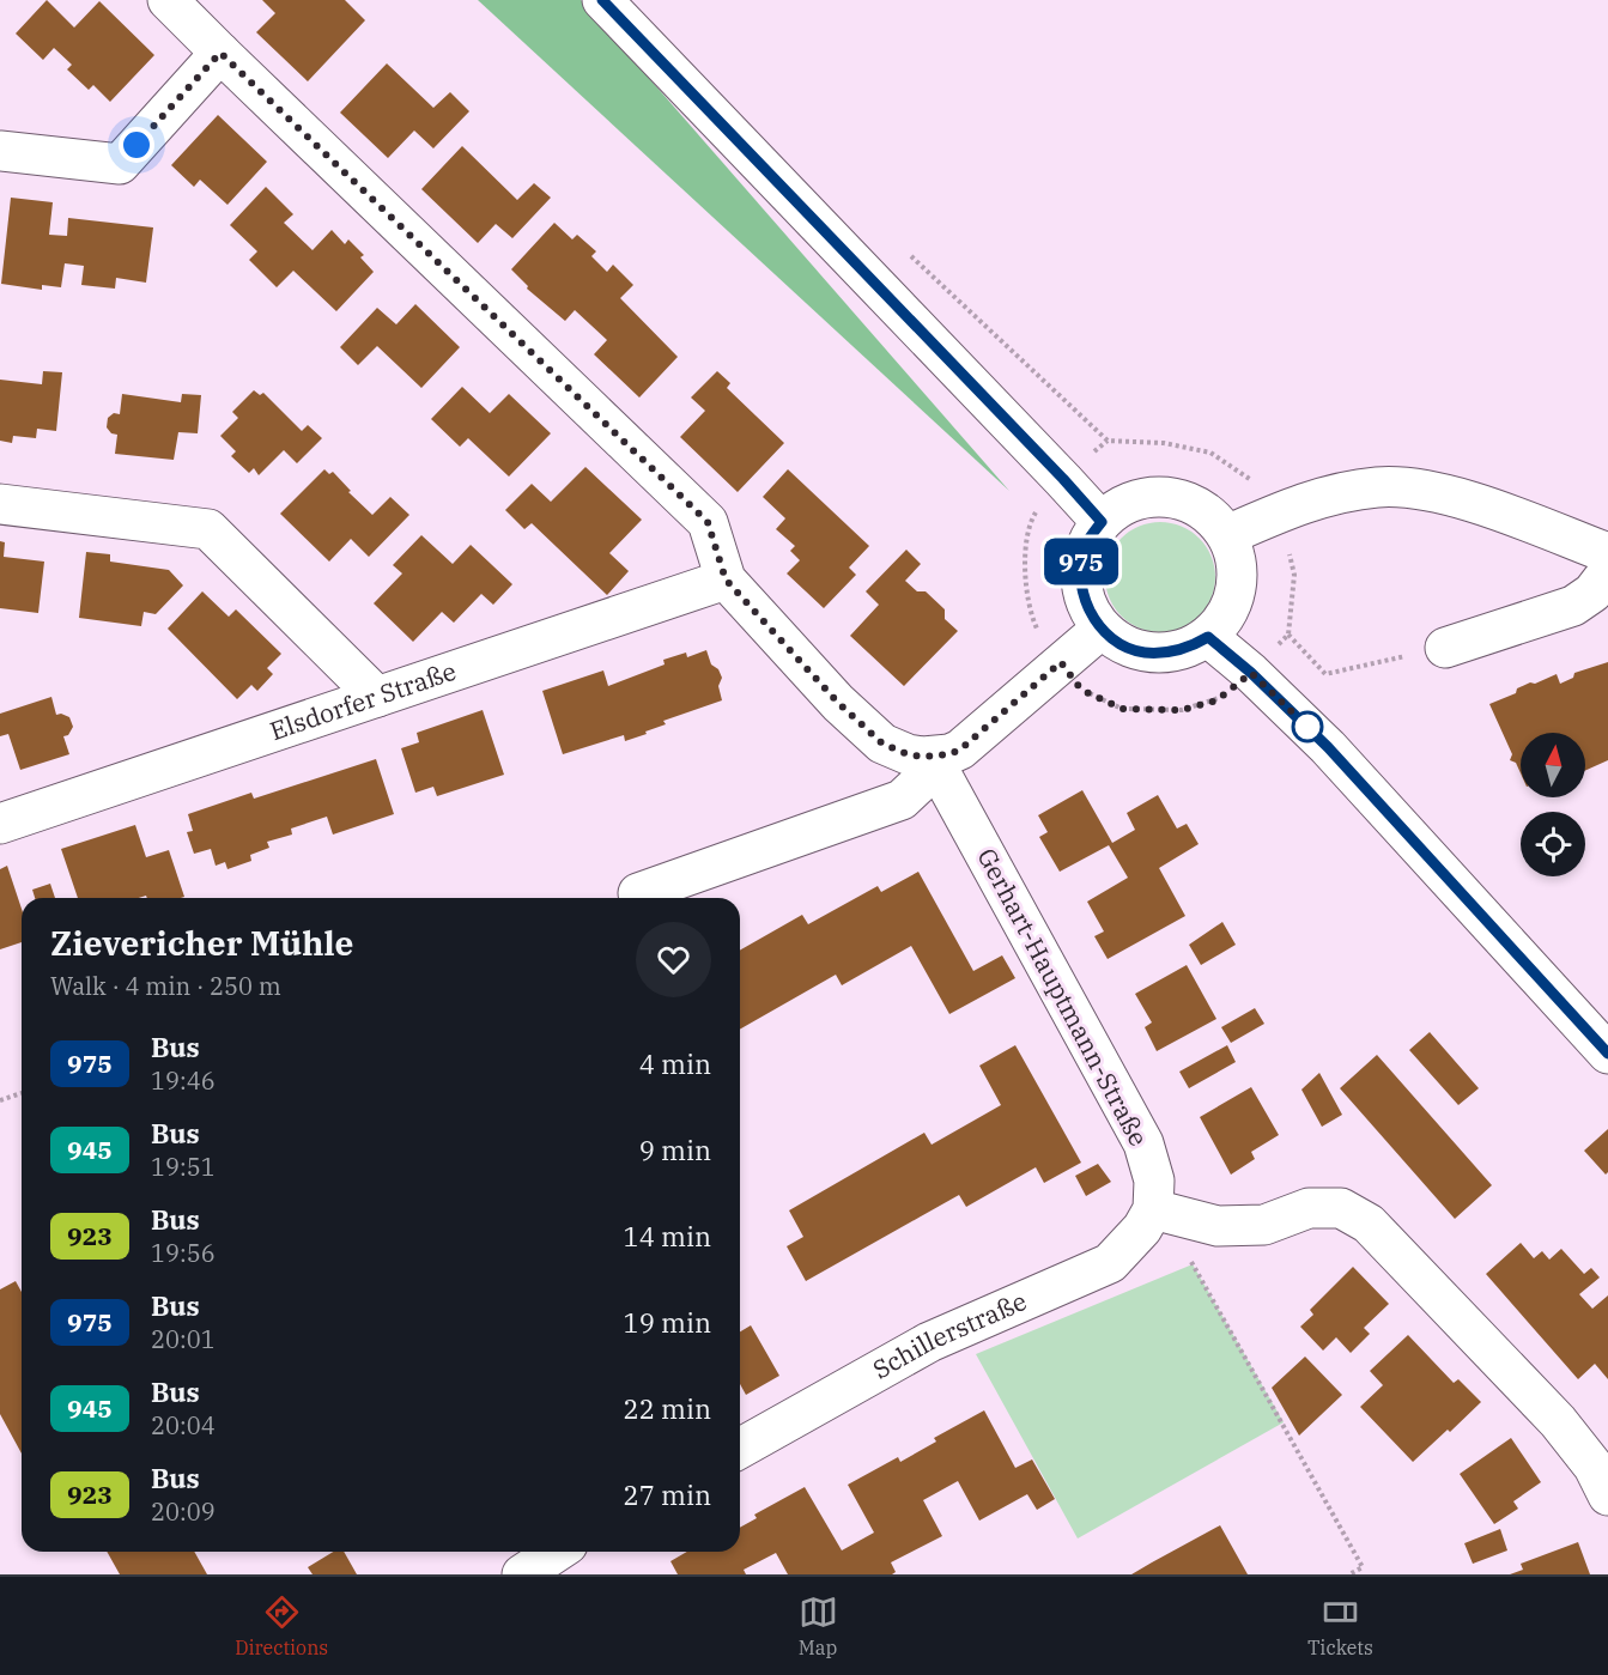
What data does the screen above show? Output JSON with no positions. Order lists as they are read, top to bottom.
{
  "streets": {
    "street": ["Elsdorfer Straße", "Gerhart-Hauptmann-Straße", "Schillerstraße"]
  },
  "crossings": [
    ["Gerhart-Hauptmann-Straße", "Schillerstraße"]
  ],
  "lines": ["bus line 975"],
  "north": "top",
  "page": {
    "on_map": "975",
    "heading": ["Zievericher Mühle", "Walk · 4 min · 250 m"],
    "list": [
      {
        "mark": "975",
        "name": "Bus",
        "note": "19:46",
        "value": "4 min"
      },
      {
        "mark": "945",
        "name": "Bus",
        "note": "19:51",
        "value": "9 min"
      },
      {
        "mark": "923",
        "name": "Bus",
        "note": "19:56",
        "value": "14 min"
      },
      {
        "mark": "975",
        "name": "Bus",
        "note": "20:01",
        "value": "19 min"
      },
      {
        "mark": "945",
        "name": "Bus",
        "note": "20:04",
        "value": "22 min"
      },
      {
        "mark": "923",
        "name": "Bus",
        "note": "20:09",
        "value": "27 min"
      }
    ],
    "tabs": ["Directions", "Map", "Tickets"]
  }
}
